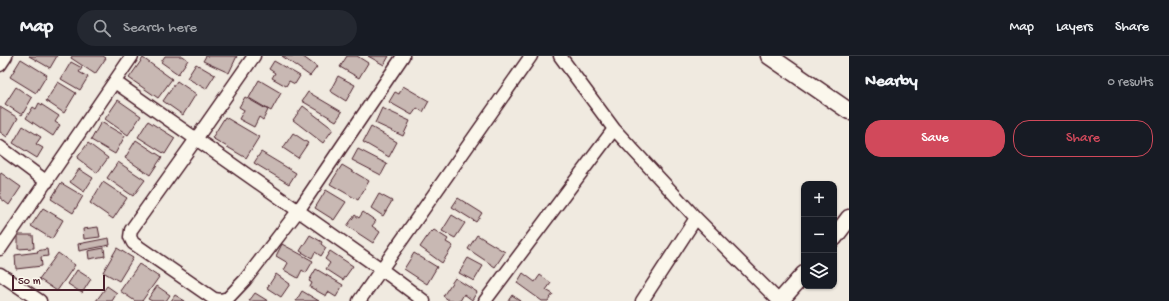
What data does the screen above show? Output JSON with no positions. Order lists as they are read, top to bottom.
{
  "scale_bar": "50 m",
  "page": {
    "header": "Map",
    "search": "Search here",
    "nav": ["Map", "Layers", "Share"],
    "heading": ["Nearby", "0 results"],
    "buttons": ["Save", "Share"],
    "map_buttons": ["+", "−"],
    "scale": "50 m"
  }
}
